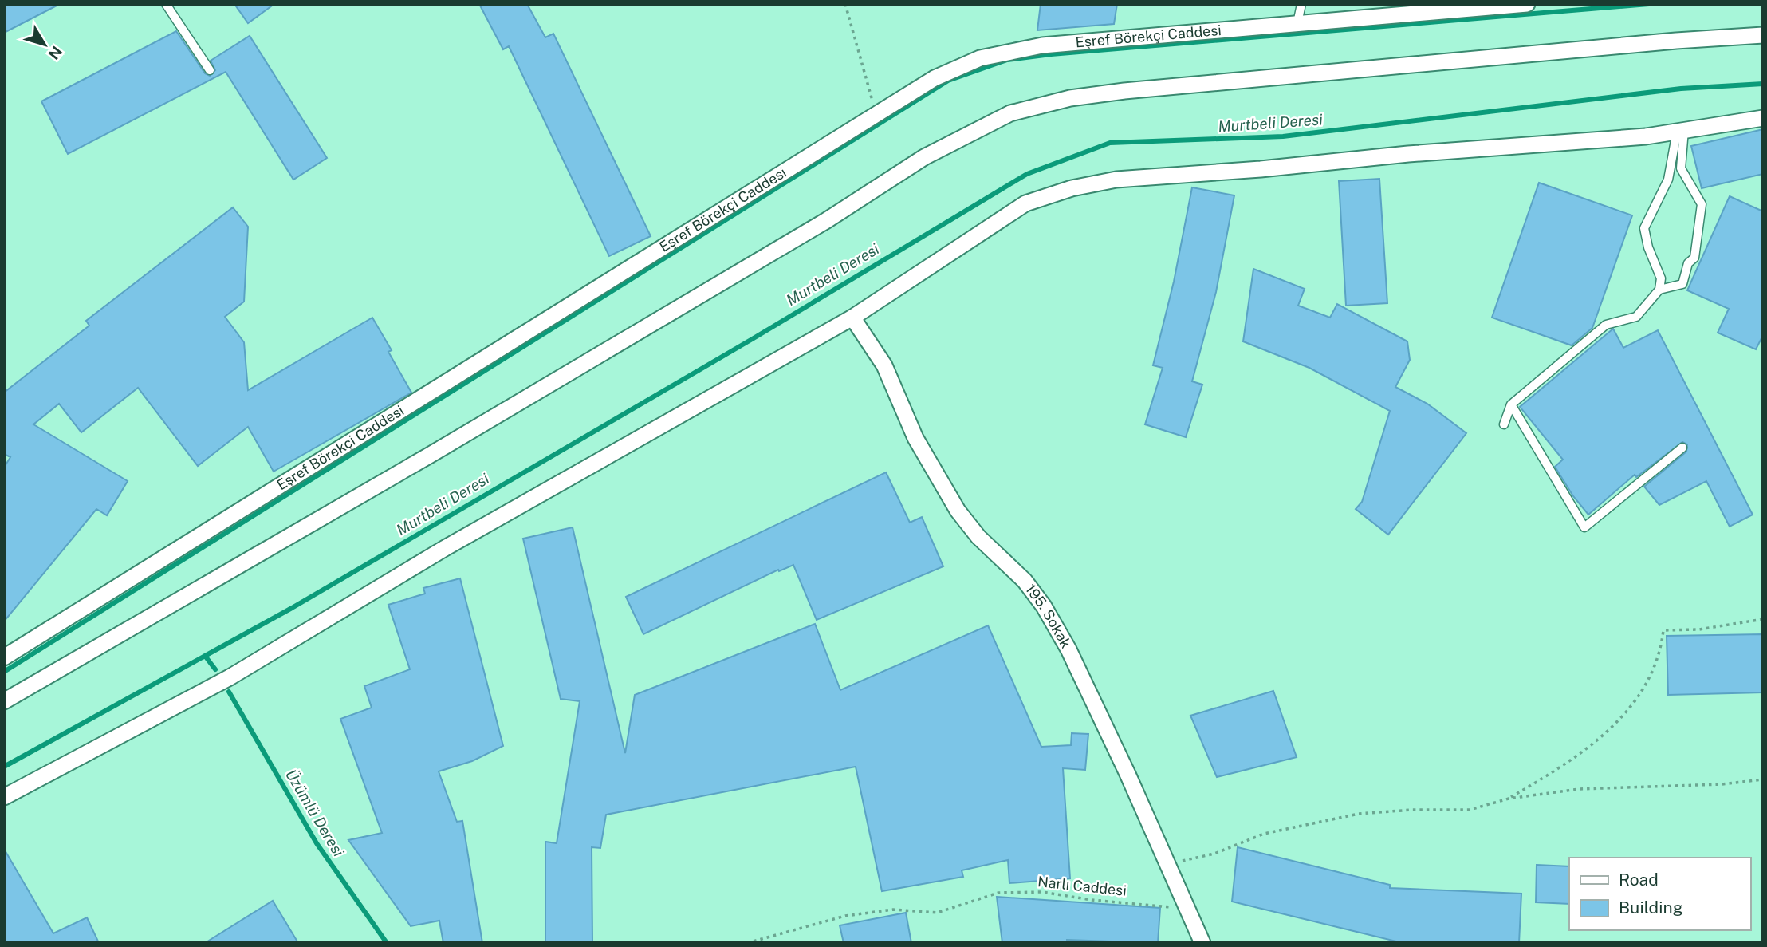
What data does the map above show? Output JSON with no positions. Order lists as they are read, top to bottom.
{
  "streets": {
    "street": ["Eşref Börekçi Caddesi", "195. Sokak"],
    "path": ["Narlı Caddesi"]
  },
  "crossings": [
    ["195. Sokak", "Narlı Caddesi"]
  ],
  "water": ["Murtbeli Deresi", "Üzümlü Deresi"],
  "legend": ["Road", "Building"],
  "north": "bottom right"
}
